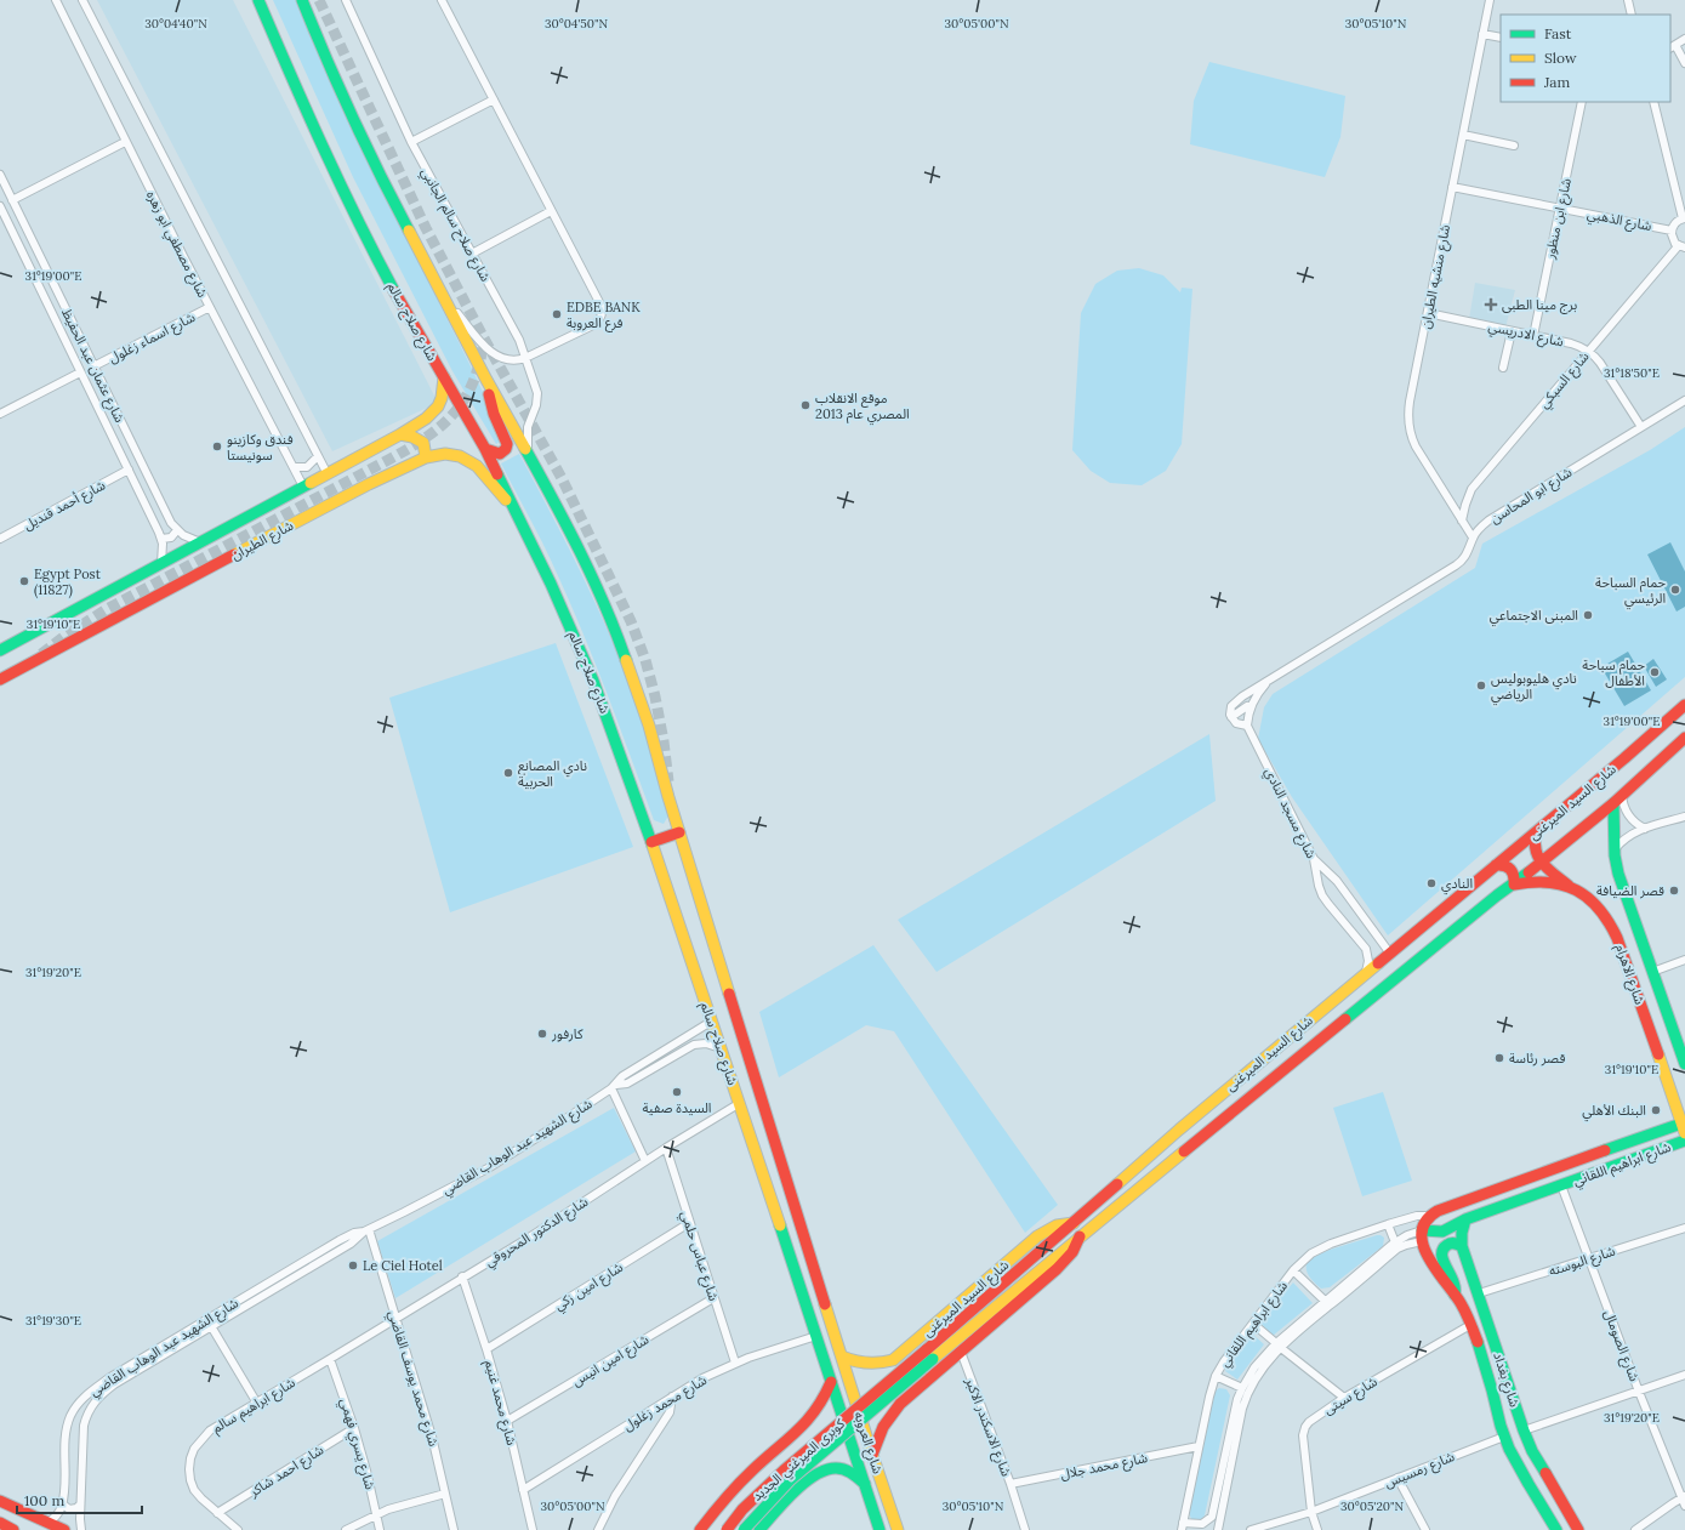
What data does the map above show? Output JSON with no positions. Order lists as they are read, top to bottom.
{
  "streets": {
    "main road": [
      "شارع صلاح سالم",
      "شارع الطيران",
      "شارع السيد الميرغنى",
      "شارع الاهرام",
      "شارع ابراهيم اللقاني",
      "شارع بغداد",
      "شارع العروبه",
      "كوبرى الميرغني الجديد"
    ],
    "street": [
      "شارع ابن منظور",
      "شارع الذهبي",
      "شارع صلاح سالم الجانبي",
      "شارع مصطفي ابو زهره",
      "شارع منشيه الطيران",
      "شارع الادريسي",
      "شارع اسماء زغلول",
      "شارع عثمان عبد الحفيظ",
      "شارع السبكي",
      "شارع ابو المحاسن",
      "شارع أحمد قنديل",
      "شارع مسجد النادي",
      "شارع الشهيد عبد الوهاب القاضي",
      "شارع الدكتور المحروقي",
      "شارع عباس حلمي",
      "شارع البوسته",
      "شارع امين زكي",
      "شارع الصومال",
      "شارع امين انيس",
      "شارع محمد يوسف القاضي",
      "شارع سيتى",
      "شارع محمد غنيم",
      "شارع محمد زغلول",
      "شارع ابراهيم سالم",
      "شارع الاسكندر الاكبر",
      "شارع يسري فهمي",
      "شارع محمد جلال",
      "شارع رمسيس",
      "شارع احمد شاكر"
    ]
  },
  "crossings": [
    ["شارع ابن منظور", "شارع الذهبي"],
    ["شارع ابن منظور", "شارع الادريسي"],
    ["شارع الذهبي", "شارع منشيه الطيران"],
    ["شارع صلاح سالم الجانبي", "شارع صلاح سالم"],
    ["شارع مصطفي ابو زهره", "شارع اسماء زغلول"],
    ["شارع مصطفي ابو زهره", "شارع الطيران"],
    ["شارع منشيه الطيران", "شارع الادريسي"],
    ["شارع منشيه الطيران", "شارع السبكي"],
    ["شارع منشيه الطيران", "شارع ابو المحاسن"],
    ["شارع صلاح سالم", "شارع الطيران"],
    ["شارع صلاح سالم", "شارع السيد الميرغنى"],
    ["شارع صلاح سالم", "شارع الشهيد عبد الوهاب القاضي"],
    ["شارع صلاح سالم", "شارع الدكتور المحروقي"],
    ["شارع صلاح سالم", "شارع محمد زغلول"],
    ["شارع صلاح سالم", "شارع العروبه"],
    ["شارع الادريسي", "شارع السبكي"],
    ["شارع اسماء زغلول", "شارع عثمان عبد الحفيظ"],
    ["شارع عثمان عبد الحفيظ", "شارع أحمد قنديل"],
    ["شارع عثمان عبد الحفيظ", "شارع الطيران"],
    ["شارع ابو المحاسن", "شارع مسجد النادي"],
    ["شارع السيد الميرغنى", "شارع مسجد النادي"],
    ["شارع السيد الميرغنى", "شارع الاهرام"],
    ["شارع السيد الميرغنى", "شارع الاسكندر الاكبر"],
    ["شارع السيد الميرغنى", "شارع العروبه"],
    ["شارع السيد الميرغنى", "كوبرى الميرغني الجديد"],
    ["شارع الاهرام", "شارع ابراهيم اللقاني"],
    ["شارع الشهيد عبد الوهاب القاضي", "شارع محمد يوسف القاضي"],
    ["شارع ابراهيم اللقاني", "شارع الصومال"],
    ["شارع ابراهيم اللقاني", "شارع بغداد"],
    ["شارع ابراهيم اللقاني", "شارع محمد جلال"],
    ["شارع الدكتور المحروقي", "شارع عباس حلمي"],
    ["شارع الدكتور المحروقي", "شارع محمد يوسف القاضي"],
    ["شارع الدكتور المحروقي", "شارع محمد غنيم"],
    ["شارع الدكتور المحروقي", "شارع ابراهيم سالم"],
    ["شارع الدكتور المحروقي", "شارع يسري فهمي"],
    ["شارع عباس حلمي", "شارع امين زكي"],
    ["شارع عباس حلمي", "شارع امين انيس"],
    ["شارع عباس حلمي", "شارع محمد زغلول"],
    ["شارع البوسته", "شارع الصومال"],
    ["شارع البوسته", "شارع بغداد"],
    ["شارع امين زكي", "شارع محمد غنيم"],
    ["شارع امين انيس", "شارع محمد غنيم"],
    ["شارع بغداد", "شارع سيتى"],
    ["شارع بغداد", "شارع رمسيس"],
    ["شارع سيتى", "شارع رمسيس"],
    ["شارع محمد غنيم", "شارع محمد زغلول"],
    ["شارع ابراهيم سالم", "شارع يسري فهمي"],
    ["شارع ابراهيم سالم", "شارع احمد شاكر"],
    ["شارع الاسكندر الاكبر", "شارع محمد جلال"],
    ["شارع يسري فهمي", "شارع احمد شاكر"]
  ],
  "places": {
    "health": ["برج مينا الطبى"],
    "other": [
      "EDBE BANK فرع العروبة",
      "موقع الانقلاب المصري عام 2013",
      "فندق وكازينو سونيستا",
      "Egypt Post (11827)",
      "حمام السباحة الرئيسي",
      "المبنى الاجتماعي",
      "حمام سباحة الأطفال",
      "نادي هليوبوليس الرياضي",
      "نادي المصانع الحربية",
      "النادي",
      "قصر الضيافة",
      "كارفور",
      "قصر رئاسة",
      "السيدة صفية",
      "البنك الأهلي",
      "Le Ciel Hotel"
    ]
  },
  "legend": ["Fast", "Slow", "Jam"],
  "scale_bar": "100 m",
  "coordinates": [
    "30°04'50\"N",
    "30°05'00\"N",
    "30°05'10\"N",
    "30°04'40\"N",
    "31°19'00\"E",
    "31°18'50\"E",
    "31°19'10\"E",
    "31°19'20\"E",
    "31°19'30\"E",
    "30°05'20\"N"
  ]
}
